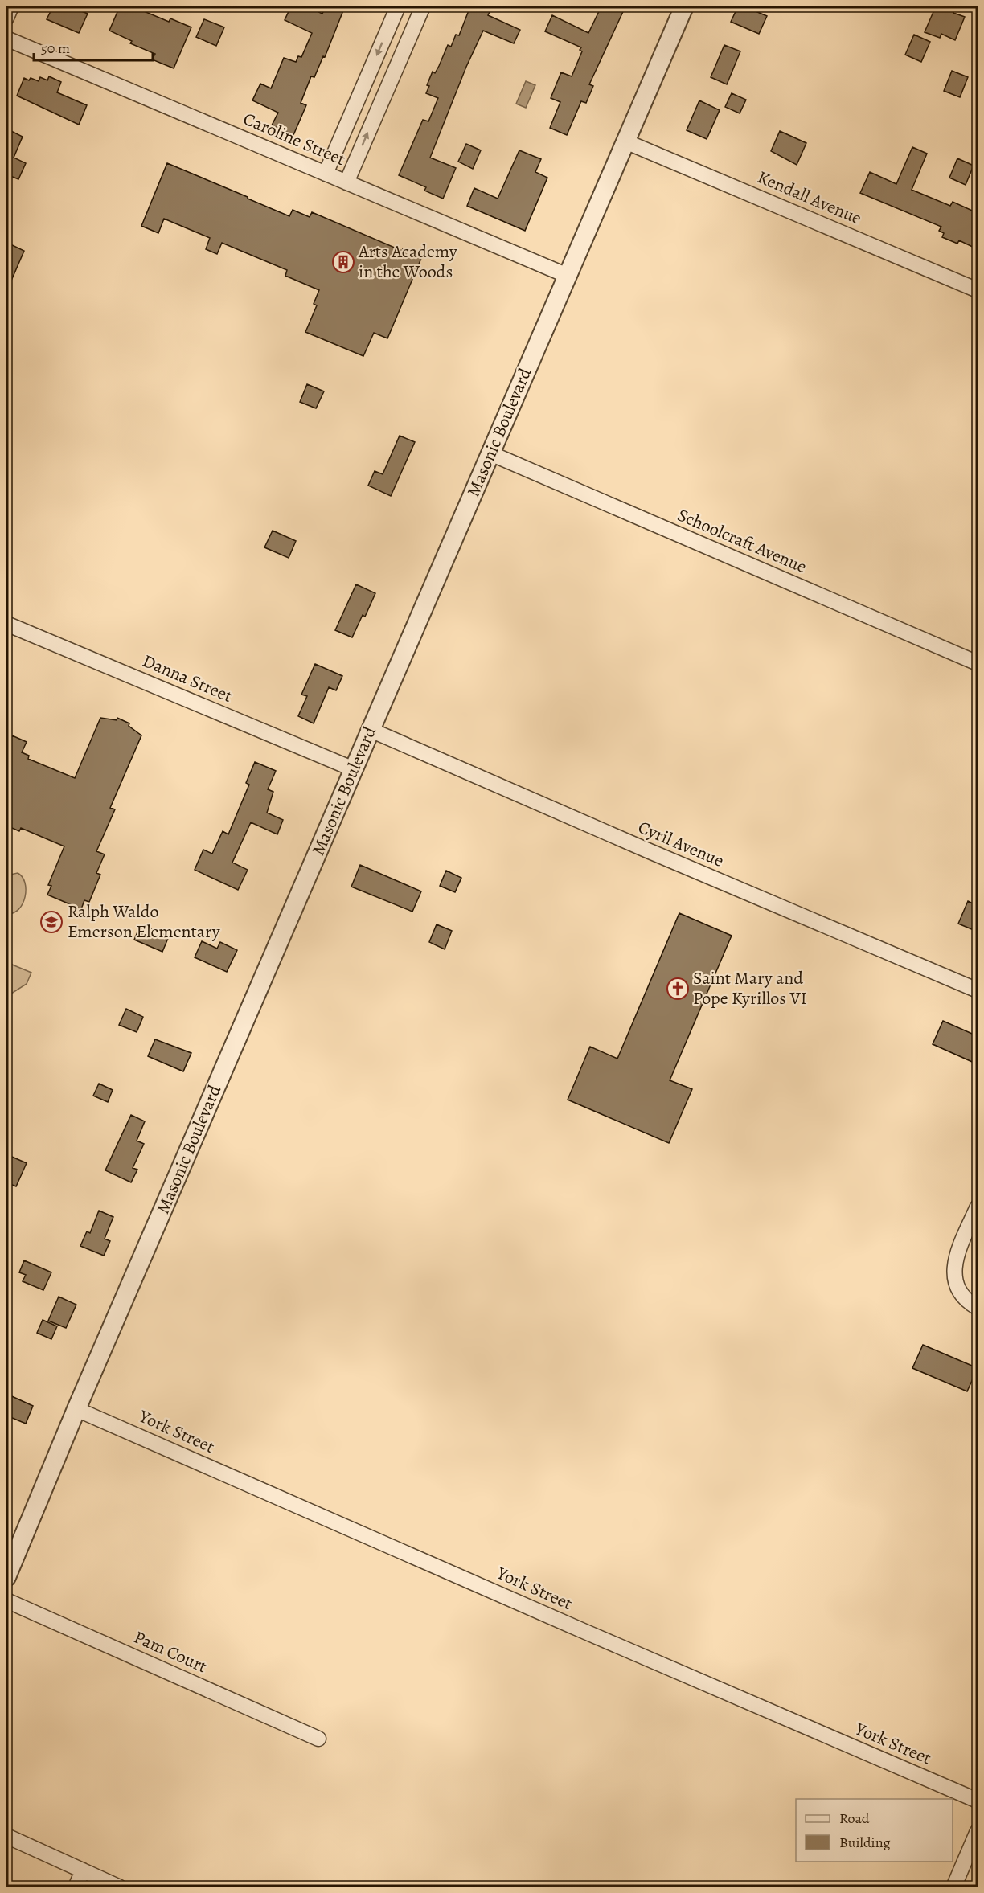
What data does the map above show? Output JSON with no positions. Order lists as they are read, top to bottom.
{
  "streets": {
    "street": [
      "Caroline Street",
      "Kendall Avenue",
      "Masonic Boulevard",
      "Schoolcraft Avenue",
      "Danna Street",
      "Cyril Avenue",
      "York Street",
      "Pam Court"
    ]
  },
  "crossings": [
    ["Caroline Street", "Masonic Boulevard"],
    ["Kendall Avenue", "Masonic Boulevard"],
    ["Masonic Boulevard", "Schoolcraft Avenue"],
    ["Masonic Boulevard", "Danna Street"],
    ["Masonic Boulevard", "Cyril Avenue"],
    ["Masonic Boulevard", "York Street"]
  ],
  "places": {
    "building": ["Arts Academy in the Woods"],
    "school or university": ["Ralph Waldo Emerson Elementary"],
    "church": ["Saint Mary and Pope Kyrillos VI"]
  },
  "legend": ["Road", "Building"],
  "scale_bar": "50 m"
}
